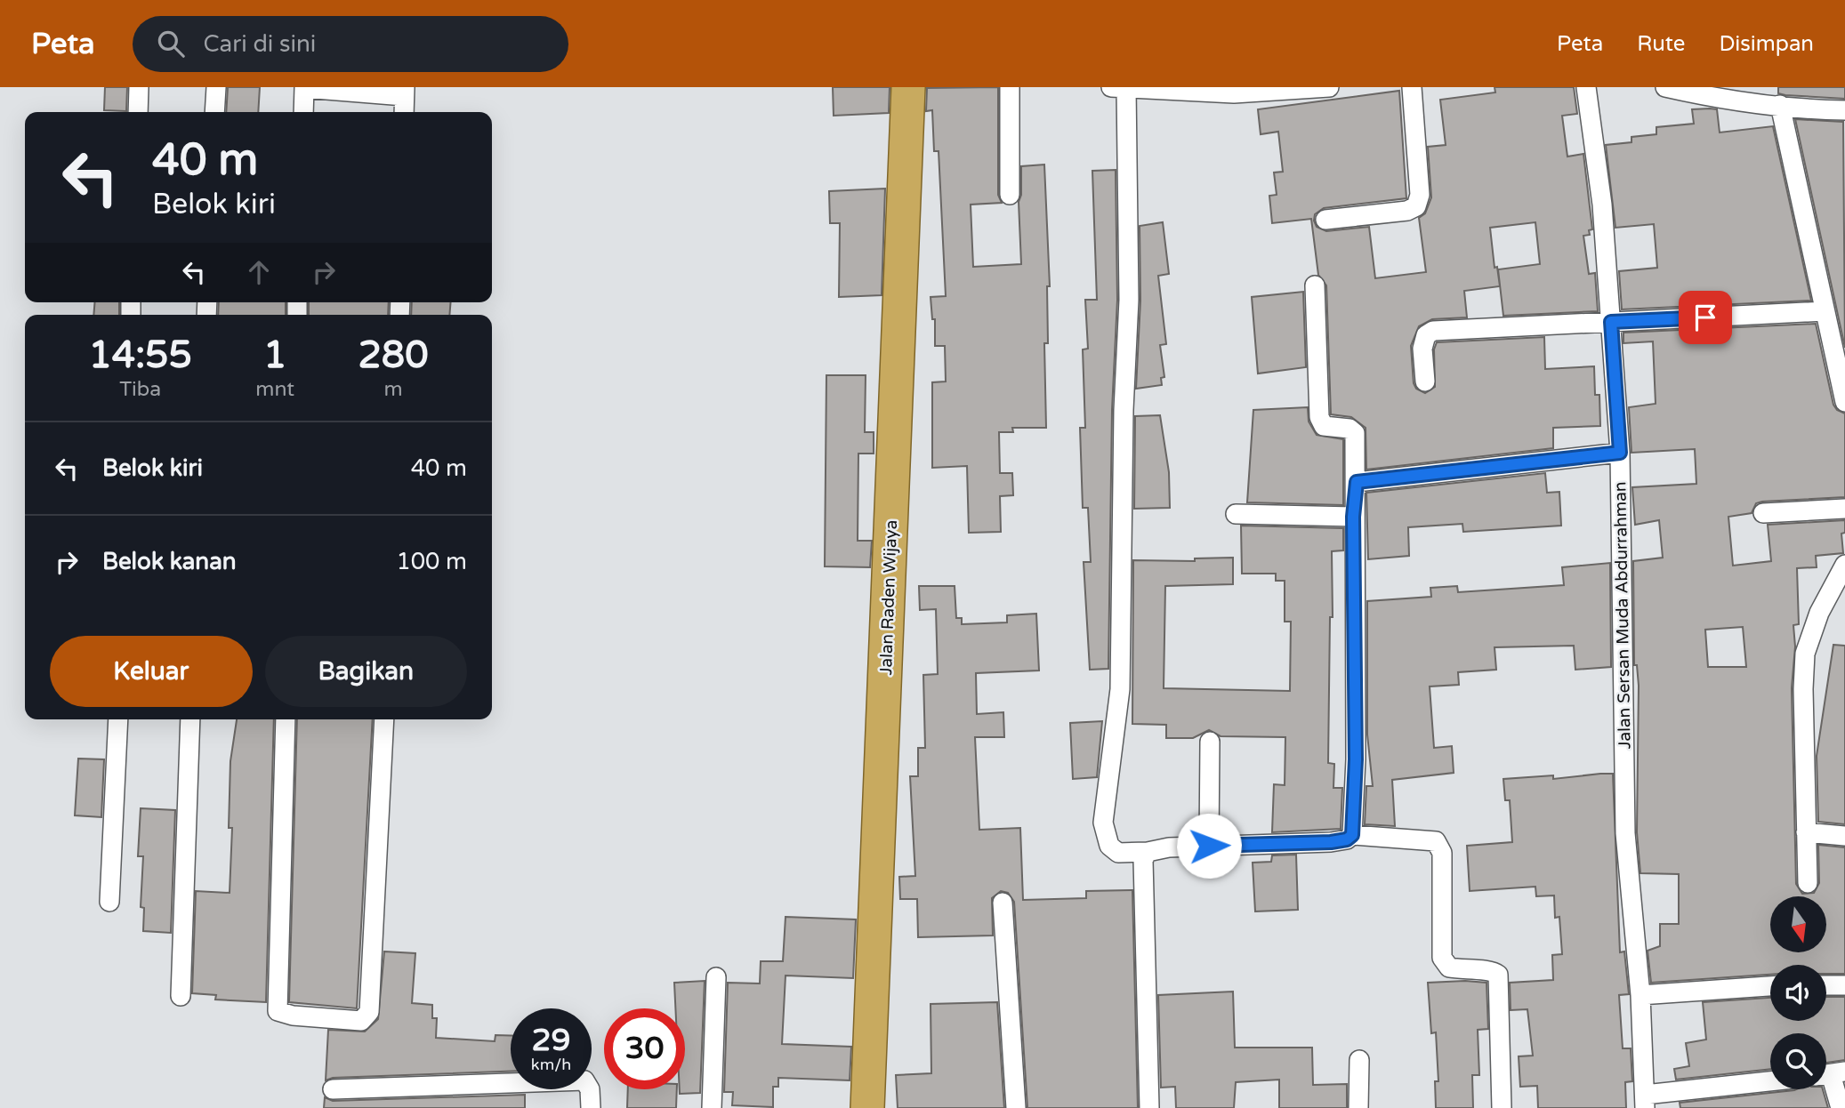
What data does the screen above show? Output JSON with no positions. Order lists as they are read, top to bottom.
{
  "streets": {
    "highway": ["Jalan Raden Wijaya"],
    "street": ["Jalan Sersan Muda Abdurrahman"]
  },
  "north": "bottom",
  "page": {
    "header": "Peta",
    "search": "Cari di sini",
    "nav": ["Peta", "Rute", "Disimpan"],
    "turn": ["40 m", "Belok kiri"],
    "eta": [
      "14:55",
      "Tiba",
      "1",
      "mnt",
      "280",
      "m"
    ],
    "list": [
      {
        "name": "Belok kiri",
        "value": "40 m"
      },
      {
        "name": "Belok kanan",
        "value": "100 m"
      }
    ],
    "buttons": ["Keluar", "Bagikan"],
    "speed": "29 km/h",
    "limit": "30"
  }
}
